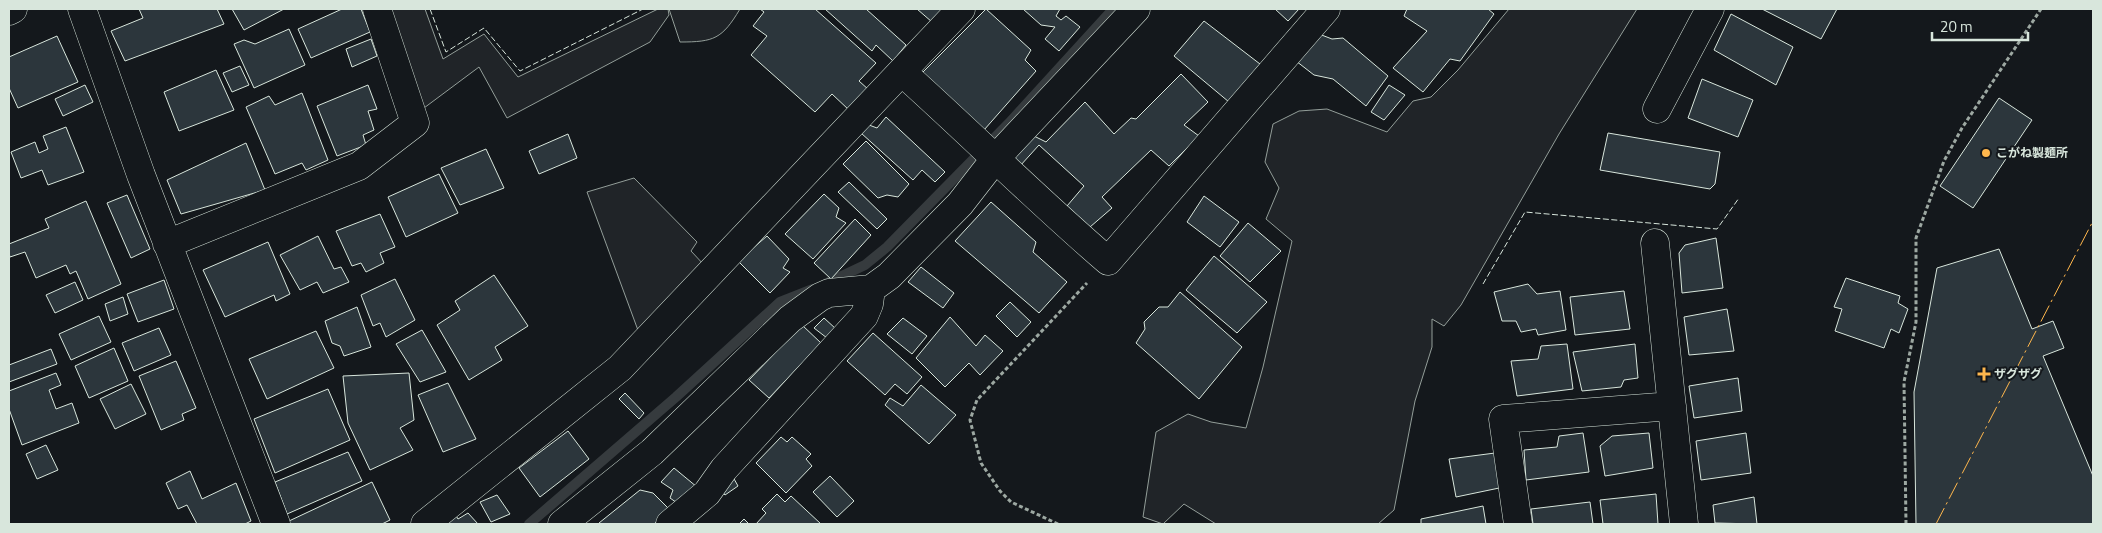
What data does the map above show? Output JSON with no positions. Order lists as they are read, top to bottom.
{
  "places": {
    "other": ["こがね製麺所"],
    "health": ["ザグザグ"]
  },
  "scale_bar": "20 m"
}
